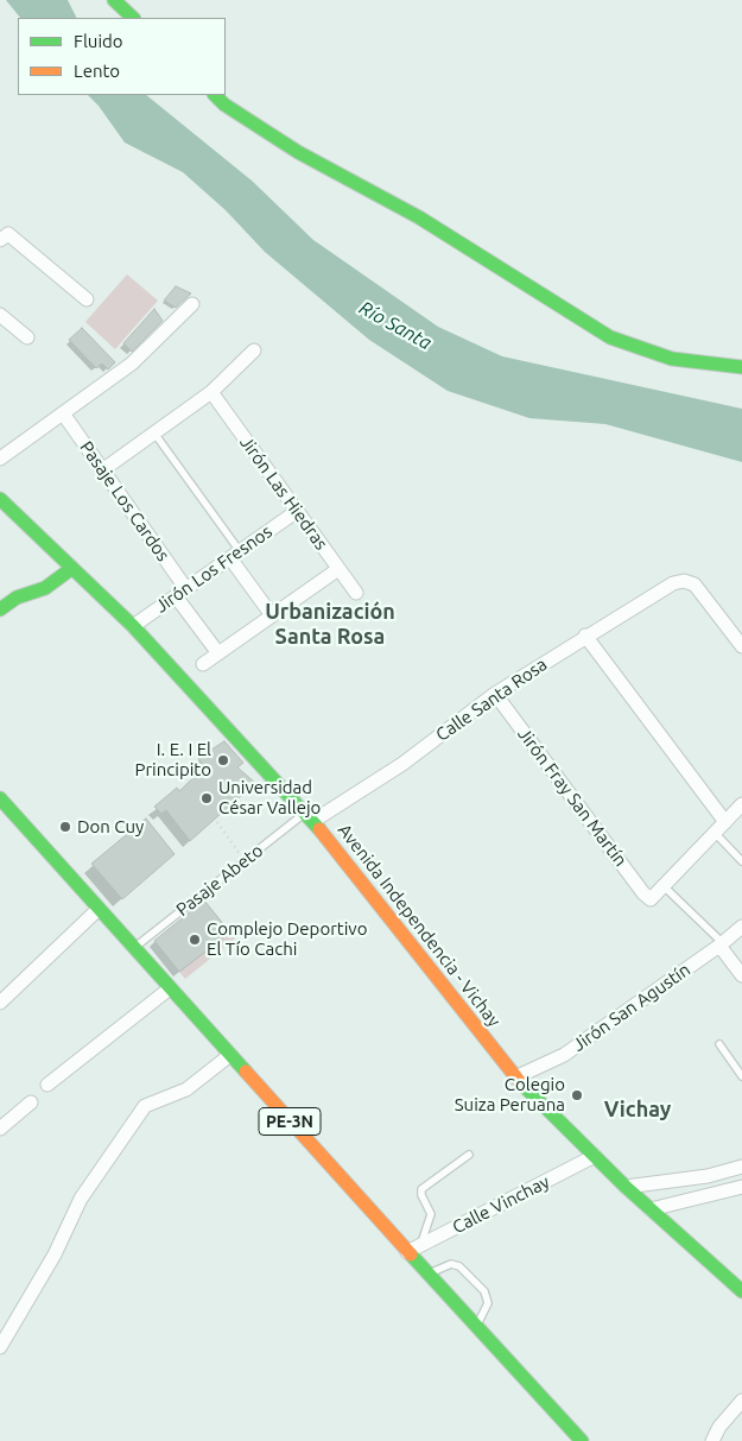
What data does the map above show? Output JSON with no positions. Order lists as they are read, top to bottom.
{
  "streets": {
    "main road": ["Avenida Independencia - Vichay", "PE-3N"],
    "street": [
      "Jirón Las Hiedras",
      "Pasaje Los Cardos",
      "Jirón Los Fresnos",
      "Calle Santa Rosa",
      "Jirón Fray San Martín",
      "Jirón San Agustín",
      "Calle Vinchay"
    ],
    "lane": ["Pasaje Abeto"]
  },
  "crossings": [
    ["Jirón Las Hiedras", "Jirón Los Fresnos"],
    ["Pasaje Los Cardos", "Jirón Los Fresnos"],
    ["Jirón Los Fresnos", "Avenida Independencia - Vichay"],
    ["Calle Santa Rosa", "Jirón Fray San Martín"],
    ["Calle Santa Rosa", "Pasaje Abeto"],
    ["Calle Santa Rosa", "Avenida Independencia - Vichay"],
    ["Pasaje Abeto", "Avenida Independencia - Vichay"],
    ["Pasaje Abeto", "PE-3N"],
    ["Avenida Independencia - Vichay", "Jirón San Agustín"],
    ["Avenida Independencia - Vichay", "Calle Vinchay"],
    ["PE-3N", "Calle Vinchay"]
  ],
  "districts": ["Urbanización Santa Rosa", "Vichay"],
  "water": ["Río Santa"],
  "places": [
    "I. E. I El Principito",
    "Universidad César Vallejo",
    "Don Cuy",
    "Complejo Deportivo El Tío Cachi",
    "Colegio Suiza Peruana"
  ],
  "legend": ["Fluido", "Lento"]
}
